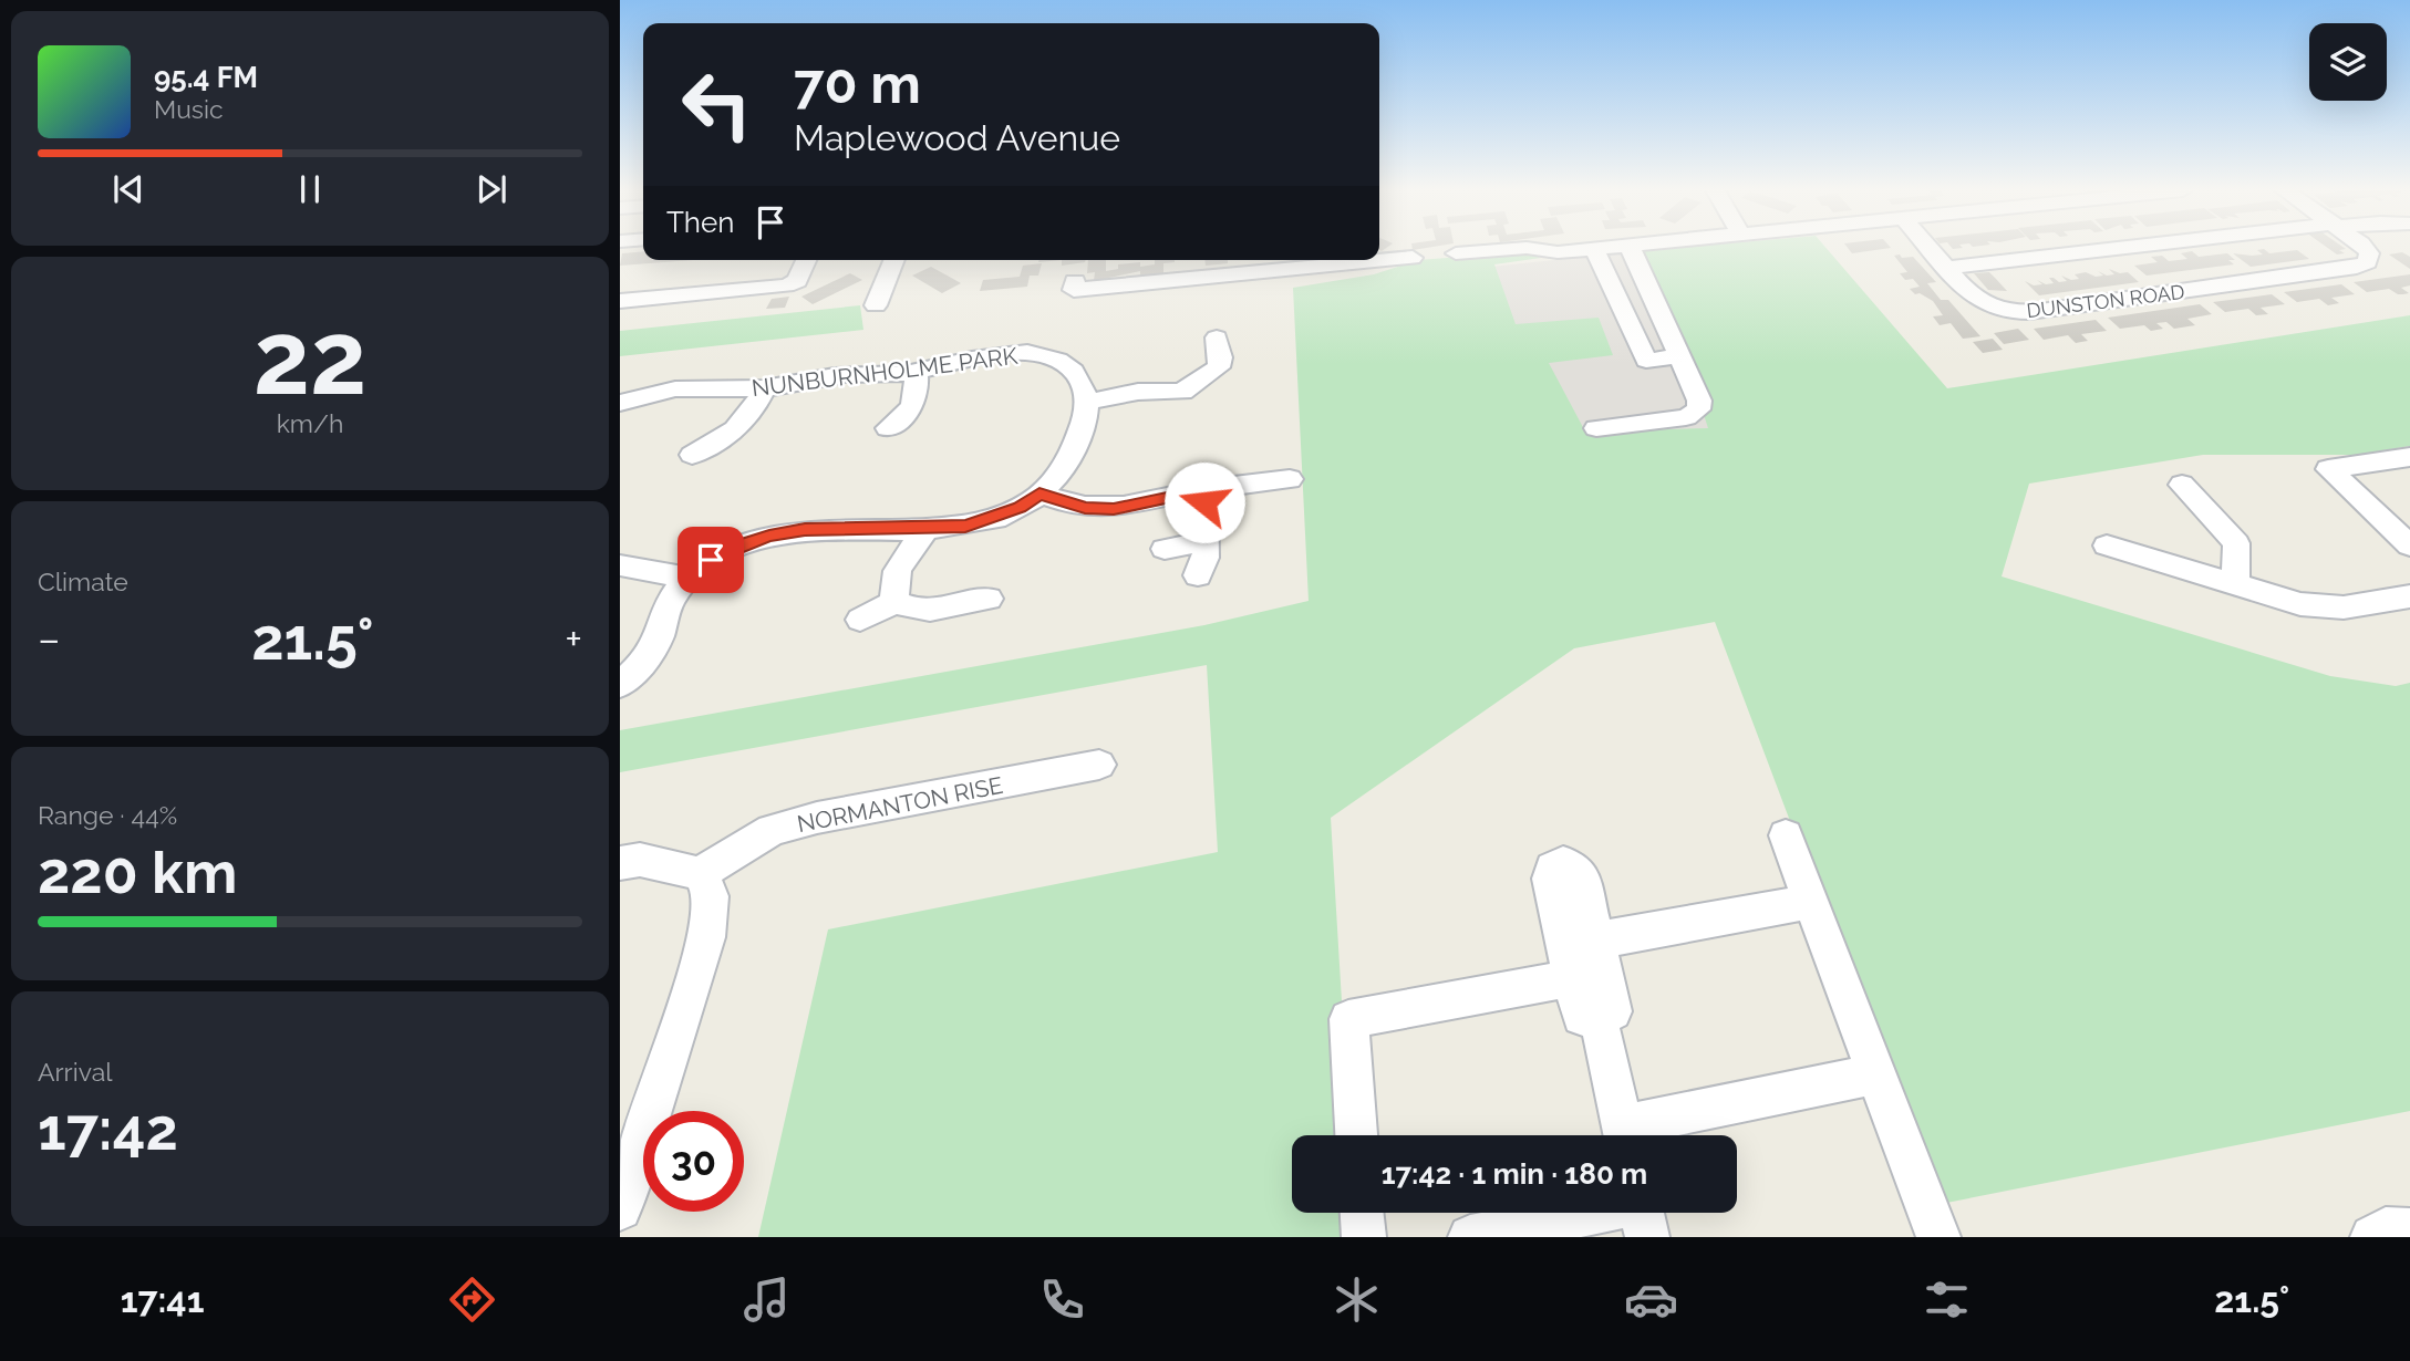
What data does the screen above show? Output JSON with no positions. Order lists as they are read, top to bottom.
{
  "streets": {
    "street": ["DUNSTON ROAD", "NUNBURNHOLME PARK", "NORMANTON RISE"]
  },
  "page": {
    "turn": ["70 m", "Maplewood Avenue"],
    "song": ["95.4 FM", "Music"],
    "then": "Then",
    "tile": [
      ["22", "km/h"],
      "Climate",
      ["Range · 44%", "220 km"],
      ["Arrival", "17:42"]
    ],
    "heat": ["−", "21.5°", "+"],
    "limit": "30",
    "trip": "17:42 · 1 min · 180 m",
    "tabs": ["17:41", "21.5°"]
  }
}
